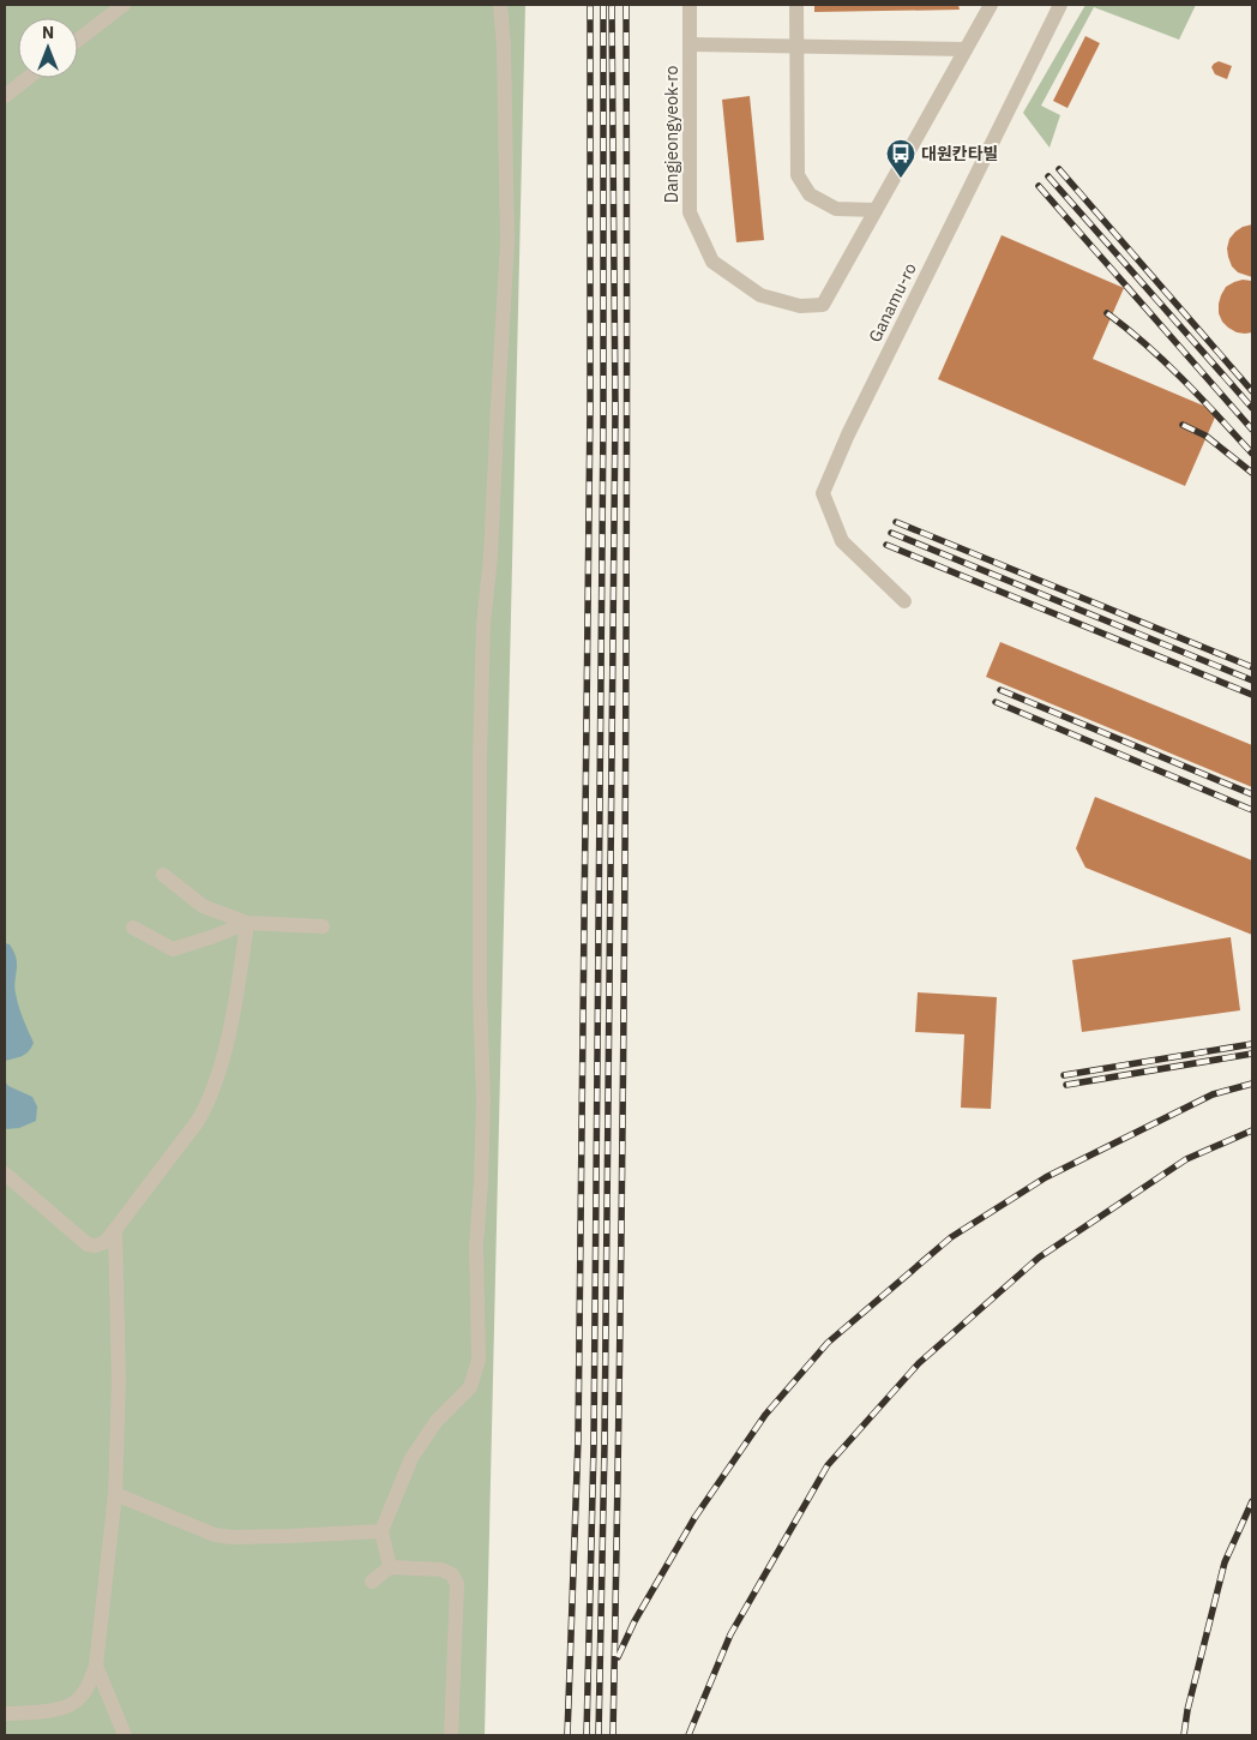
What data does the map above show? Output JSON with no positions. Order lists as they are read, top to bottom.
{
  "streets": {
    "street": ["Dangjeongyeok-ro", "Ganamu-ro"]
  },
  "places": {
    "bus stop": ["대원칸타빌"]
  },
  "north": "top"
}
